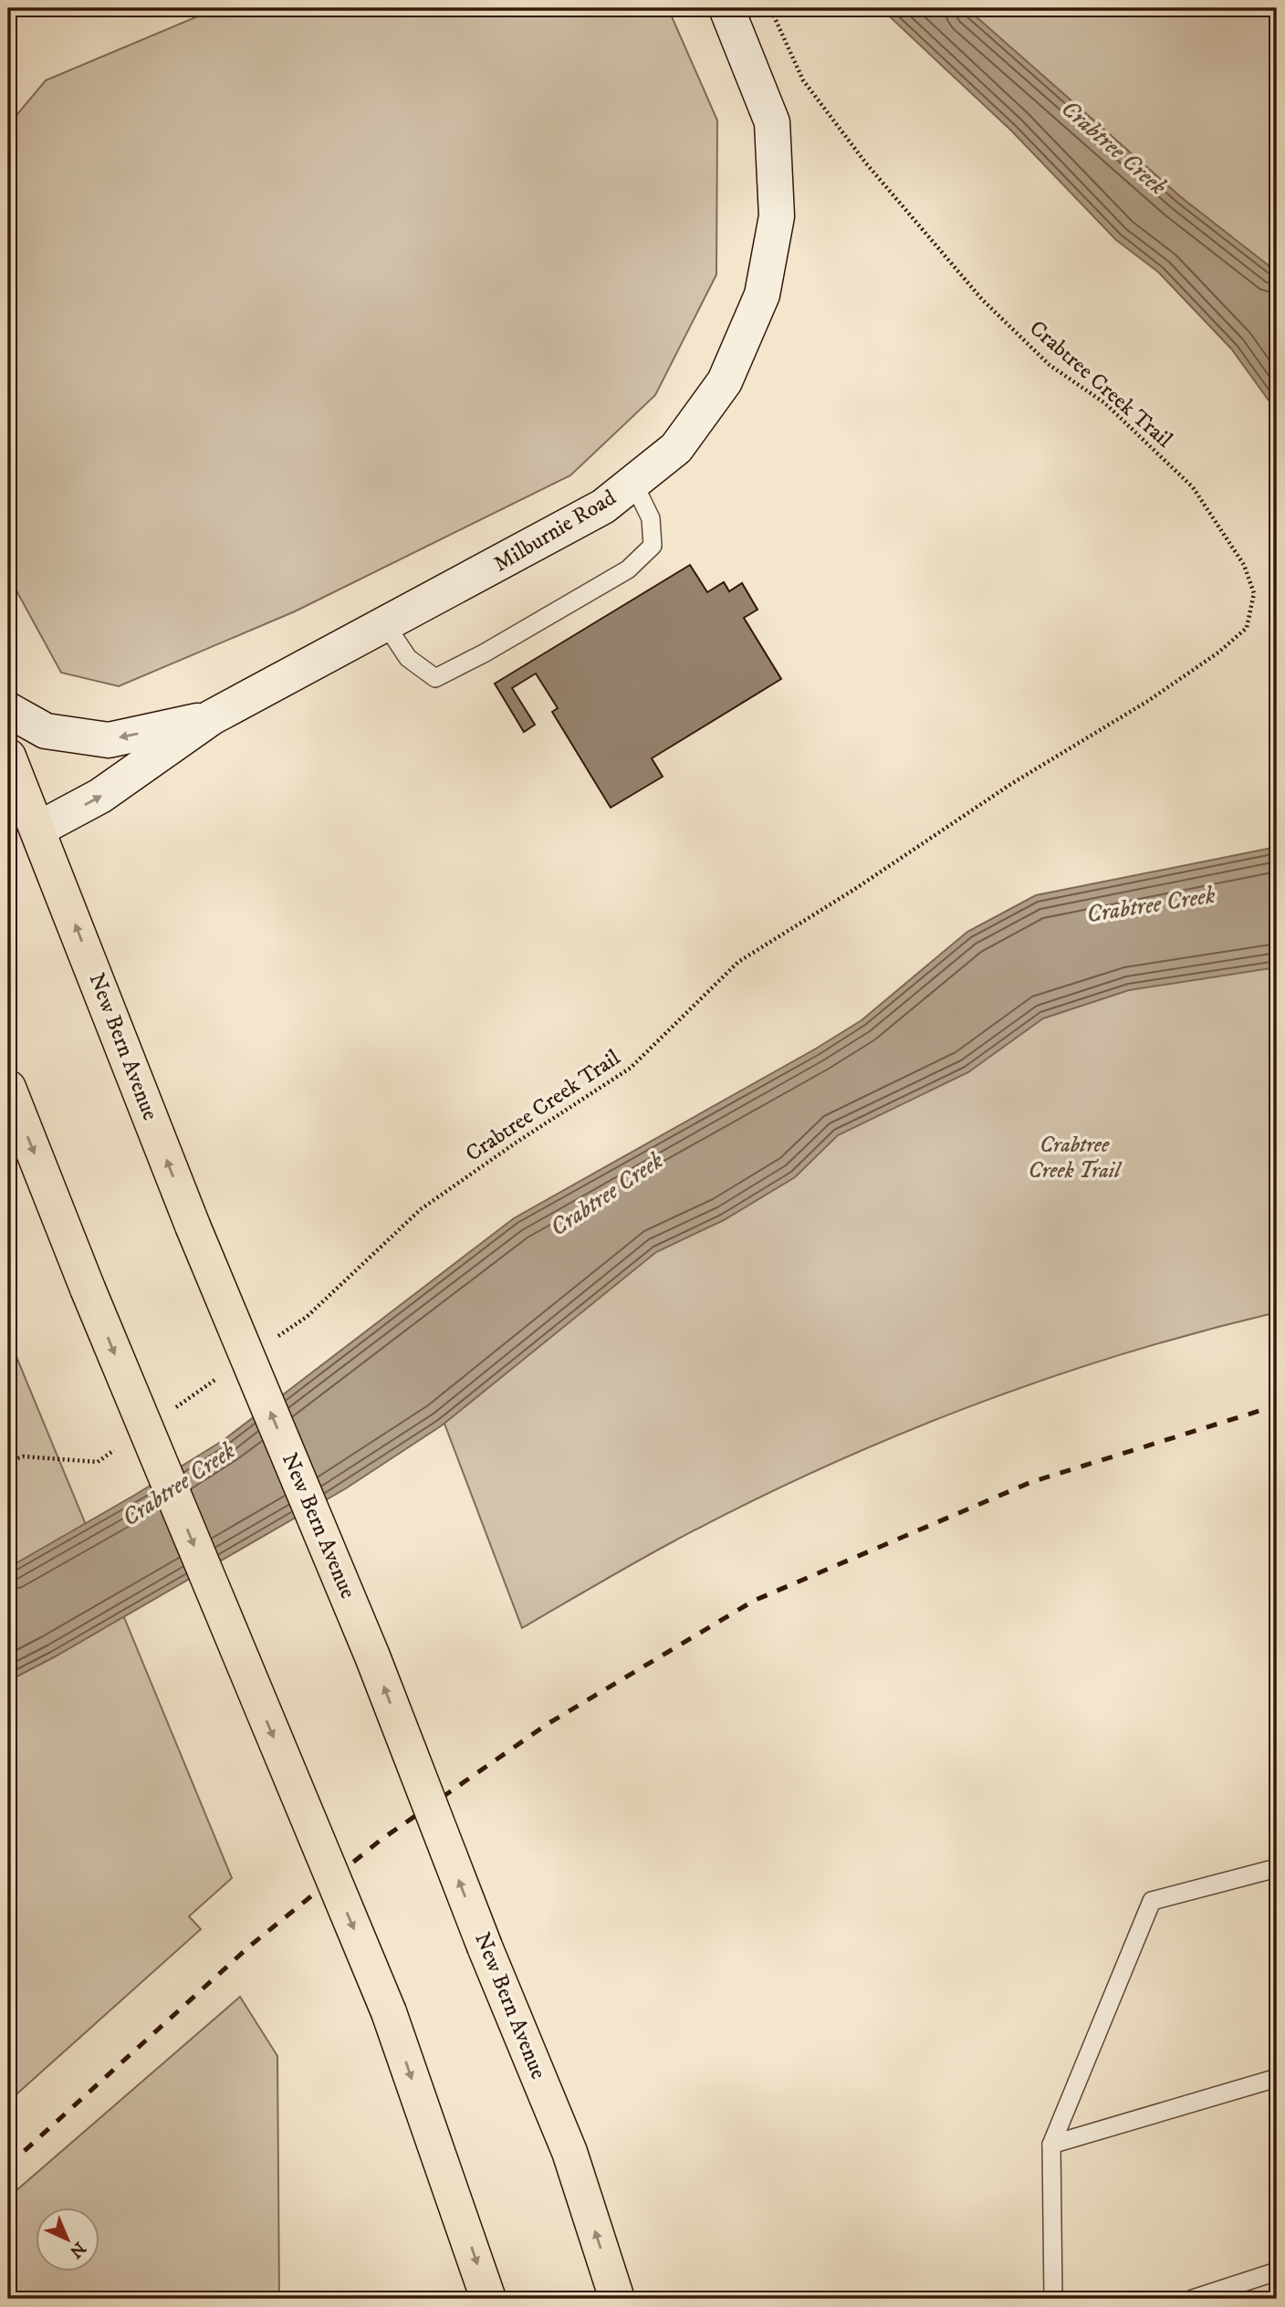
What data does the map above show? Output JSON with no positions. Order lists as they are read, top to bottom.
{
  "streets": {
    "main road": ["New Bern Avenue"],
    "street": ["Milburnie Road"],
    "path": ["Crabtree Creek Trail"]
  },
  "crossings": [
    ["Milburnie Road", "New Bern Avenue"]
  ],
  "water": ["Crabtree Creek"],
  "parks": ["Crabtree Creek Trail"],
  "north": "bottom right"
}
